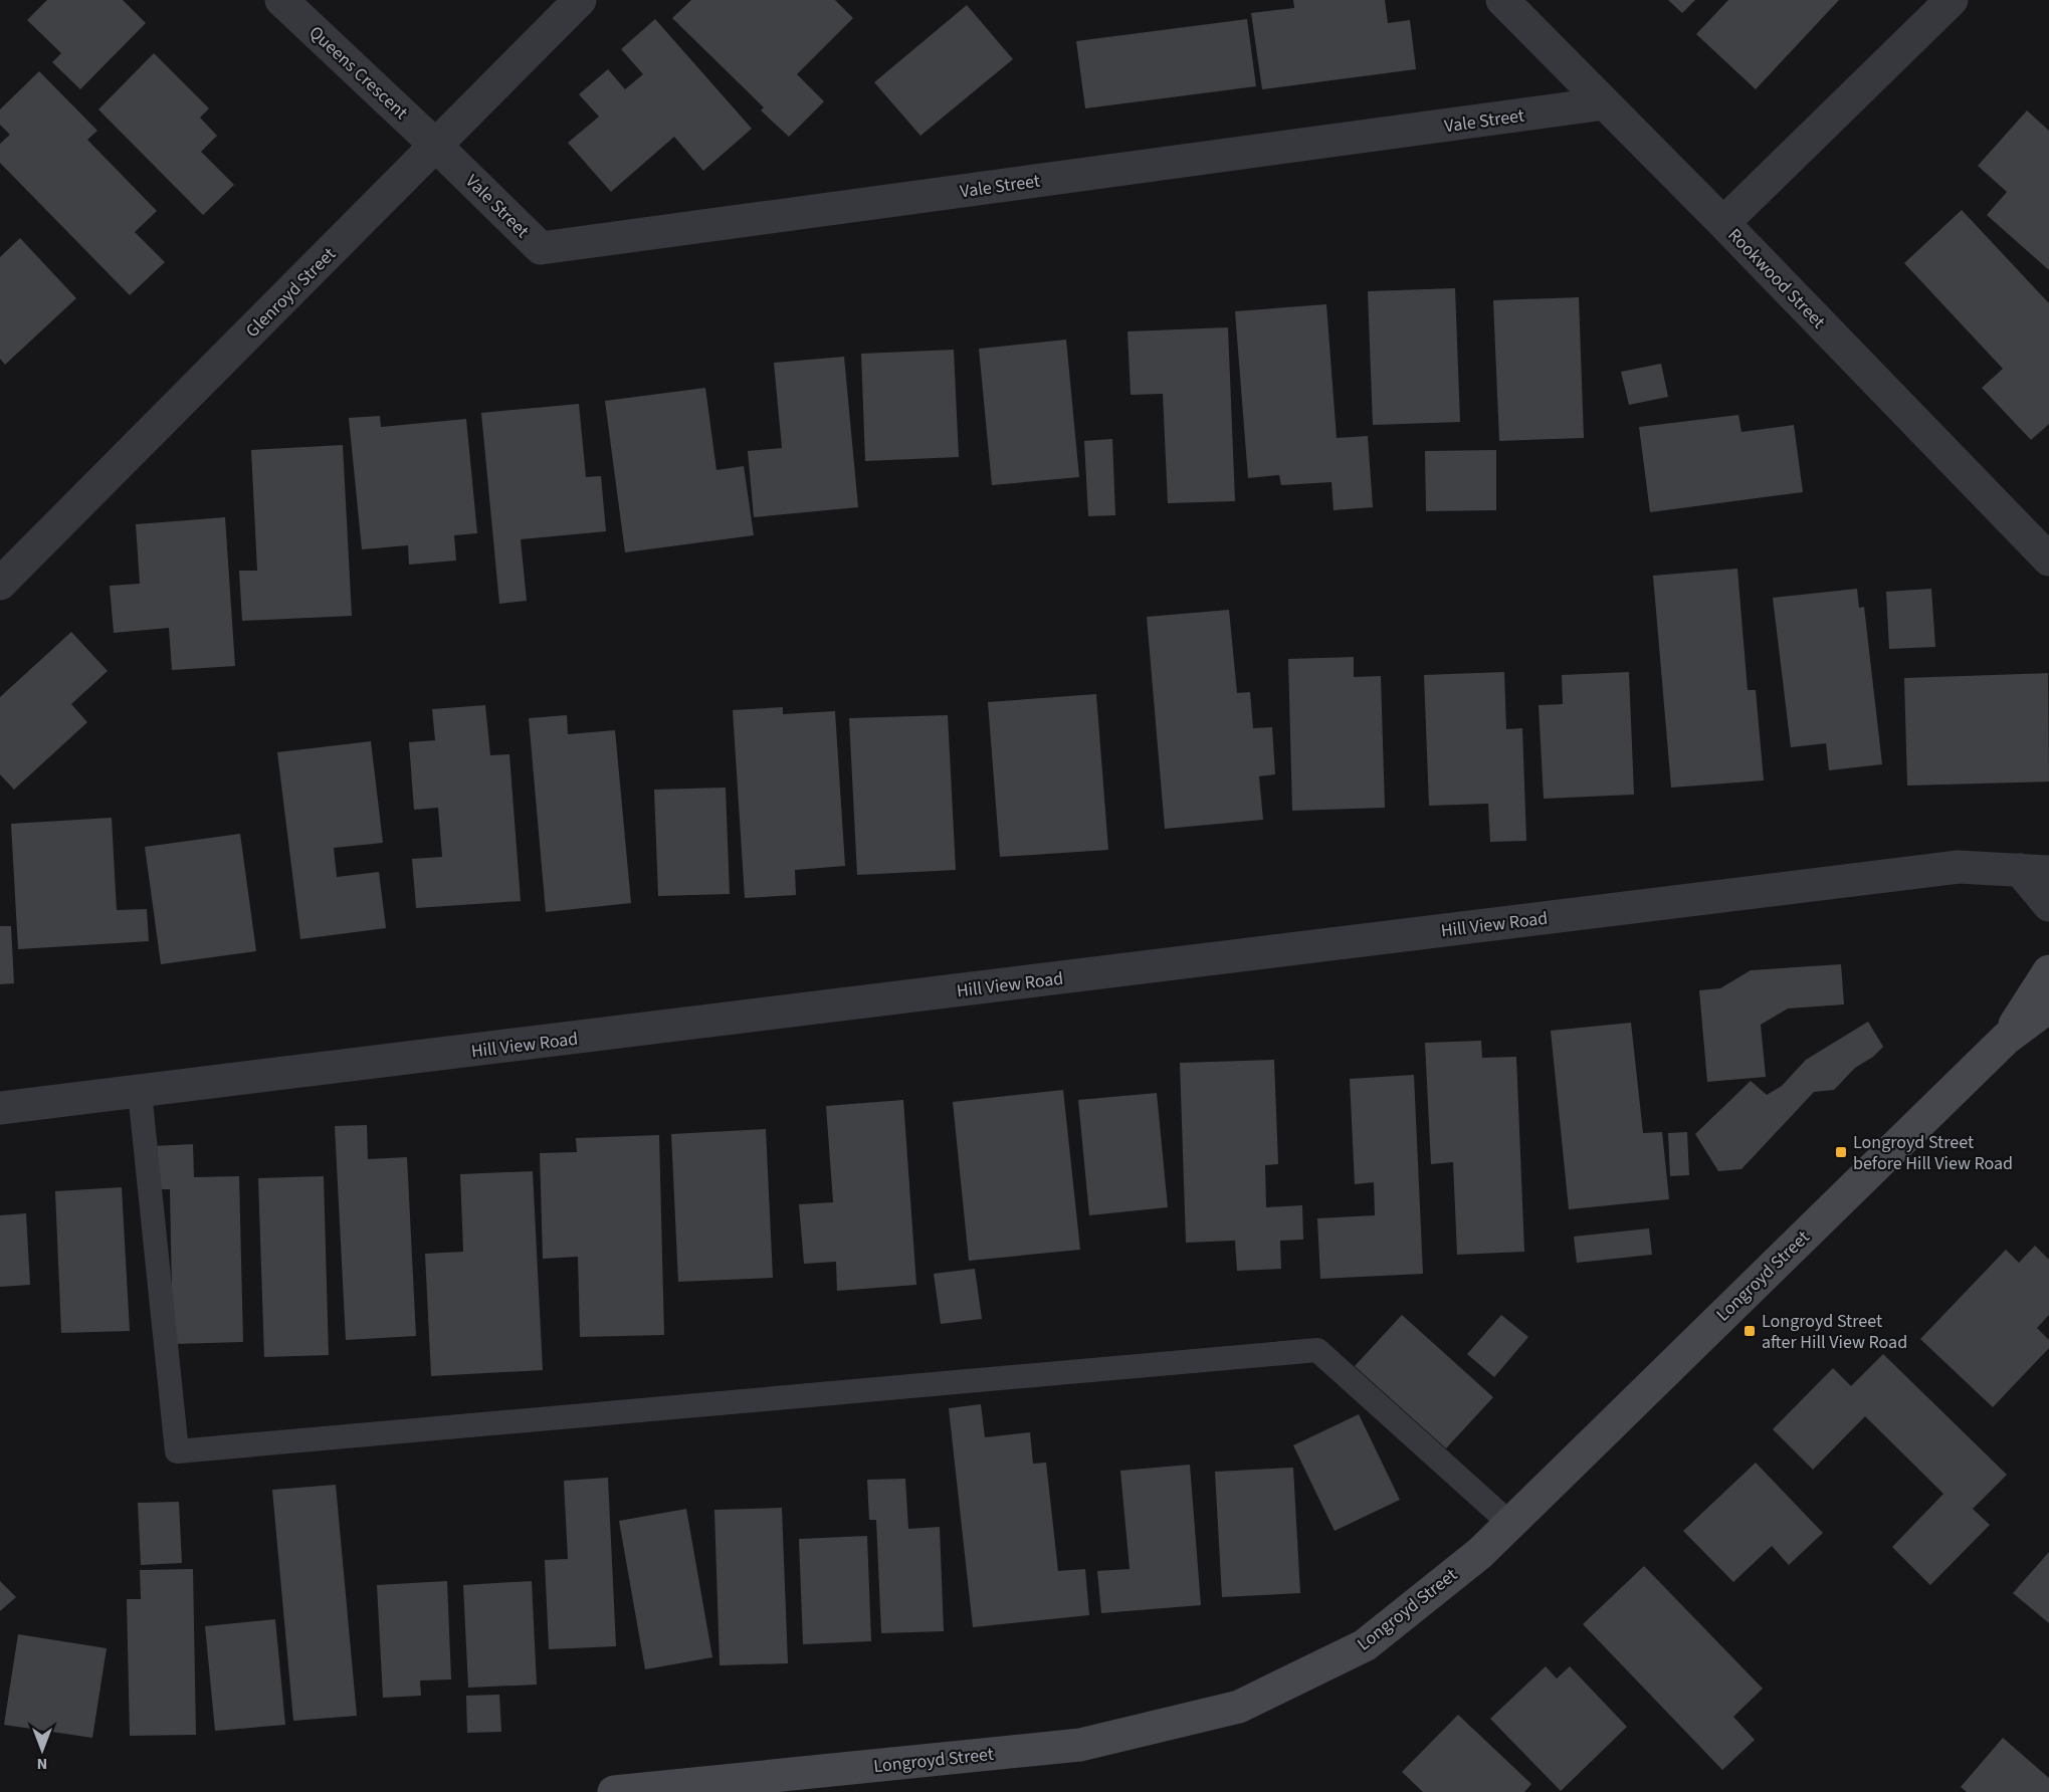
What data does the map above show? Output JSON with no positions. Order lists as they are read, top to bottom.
{
  "streets": {
    "main road": ["Longroyd Street"],
    "street": [
      "Queens Crescent",
      "Vale Street",
      "Rookwood Street",
      "Glenroyd Street",
      "Hill View Road"
    ]
  },
  "crossings": [
    ["Queens Crescent", "Vale Street"],
    ["Queens Crescent", "Glenroyd Street"],
    ["Vale Street", "Rookwood Street"],
    ["Vale Street", "Glenroyd Street"]
  ],
  "places": {
    "transit": ["Longroyd Street before Hill View Road", "Longroyd Street after Hill View Road"]
  },
  "north": "bottom"
}
